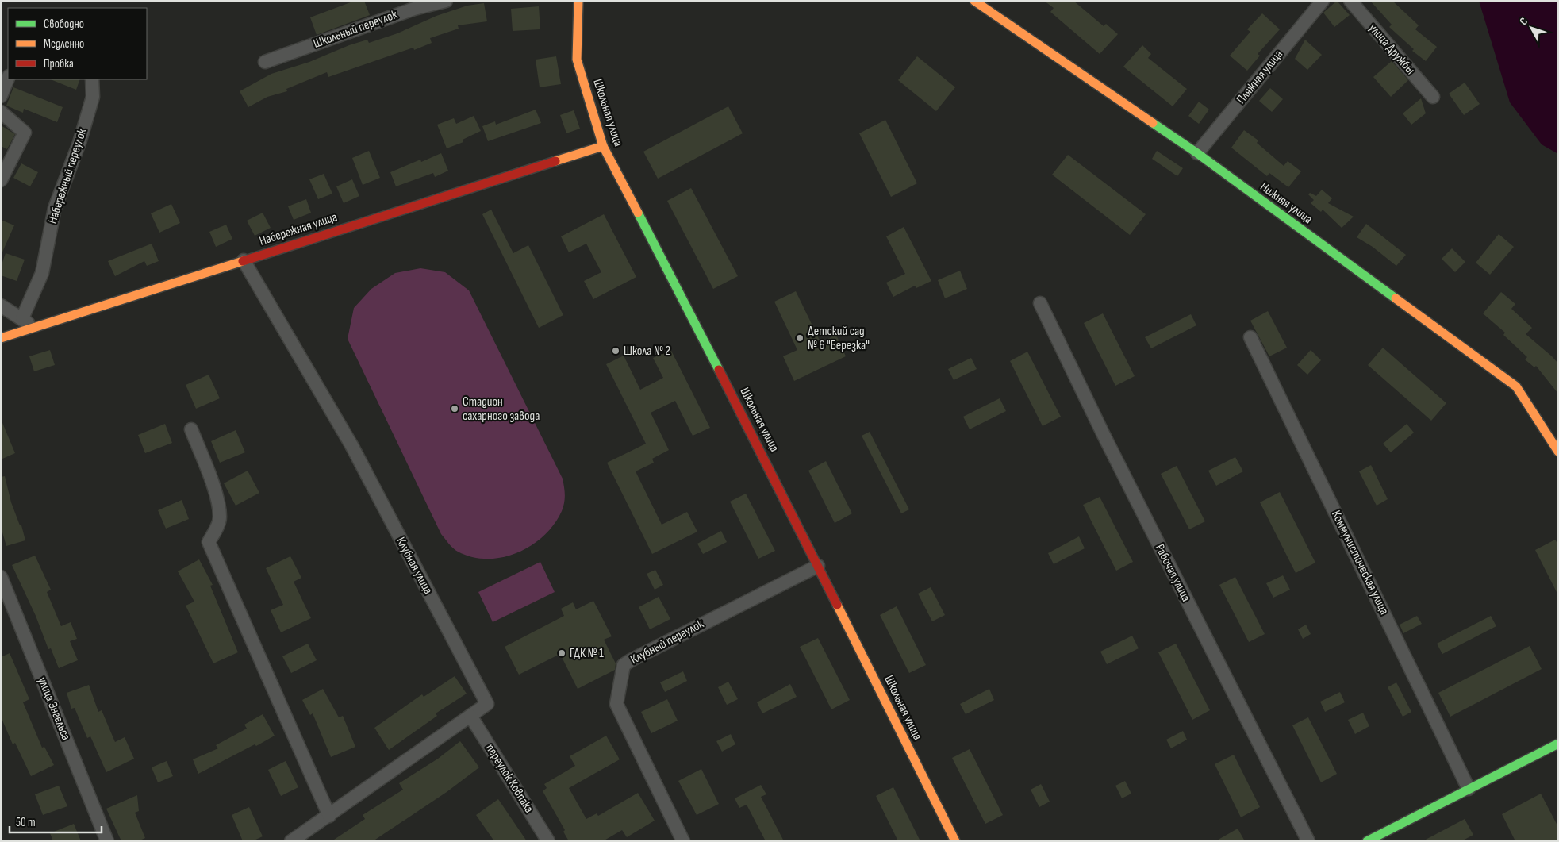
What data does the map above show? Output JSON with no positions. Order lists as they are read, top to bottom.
{
  "streets": {
    "street": [
      "Школьный переулок",
      "улица Дружбы",
      "Пляжная улица",
      "Школьная улица",
      "Набережный переулок",
      "Нижняя улица",
      "Набережная улица",
      "Коммунистическая улица",
      "Клубная улица",
      "Рабочая улица",
      "Клубный переулок",
      "улица Энгельса",
      "переулок Ковпака"
    ]
  },
  "crossings": [
    ["Пляжная улица", "Нижняя улица"],
    ["Школьная улица", "Набережная улица"],
    ["Школьная улица", "Клубный переулок"],
    ["Набережная улица", "Клубная улица"],
    ["Клубная улица", "переулок Ковпака"]
  ],
  "places": [
    "Детский сад № 6 \"Березка\"",
    "Школа № 2",
    "Стадион сахарного завода",
    "ГДК № 1"
  ],
  "legend": ["Свободно", "Медленно", "Пробка"],
  "scale_bar": "50 m",
  "north": "top left"
}
